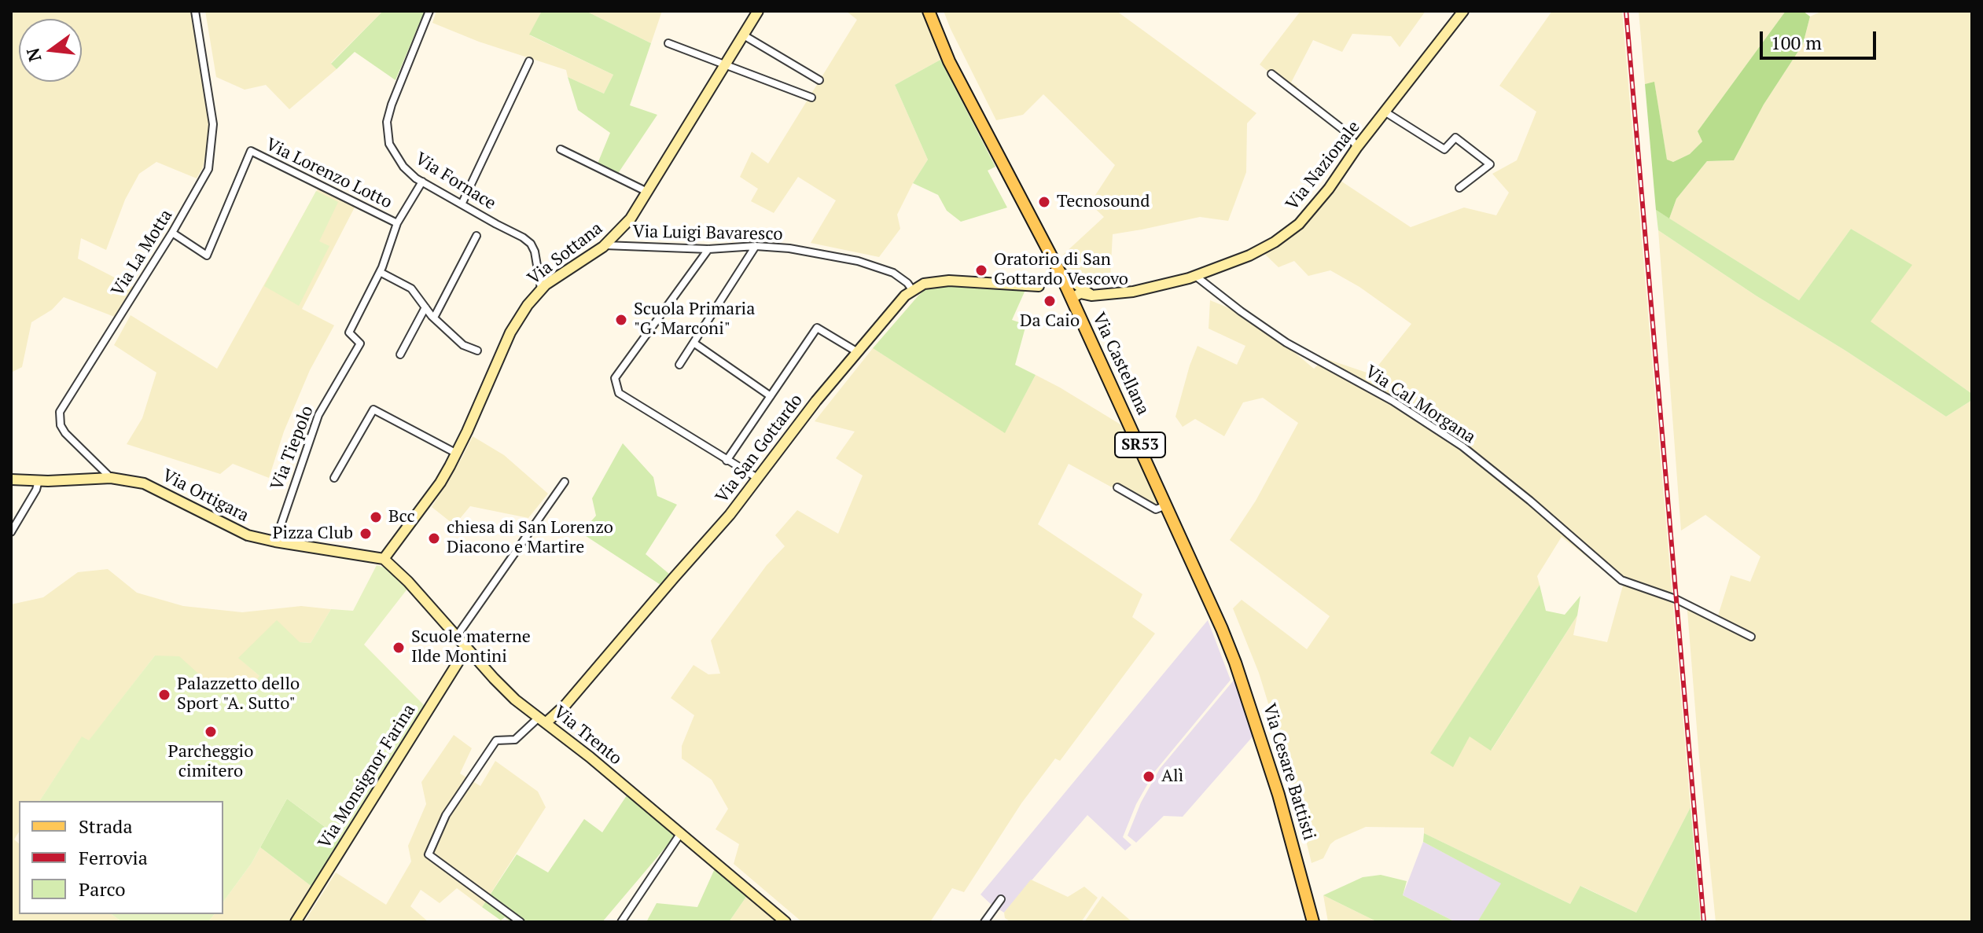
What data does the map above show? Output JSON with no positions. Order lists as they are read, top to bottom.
{
  "streets": {
    "main road": ["Via Castellana", "SR53", "Via Cesare Battisti"],
    "street": [
      "Via Nazionale",
      "Via Lorenzo Lotto",
      "Via Fornace",
      "Via Luigi Bavaresco",
      "Via La Motta",
      "Via Sottana",
      "Via Cal Morgana",
      "Via Tiepolo",
      "Via San Gottardo",
      "Via Ortigara",
      "Via Trento",
      "Via Monsignor Farina"
    ]
  },
  "crossings": [
    ["Via Nazionale", "Via Castellana"],
    ["Via Nazionale", "Via Cal Morgana"],
    ["Via Lorenzo Lotto", "Via La Motta"],
    ["Via Lorenzo Lotto", "Via Tiepolo"],
    ["Via Fornace", "Via Sottana"],
    ["Via Fornace", "Via Tiepolo"],
    ["Via Luigi Bavaresco", "Via Sottana"],
    ["Via Luigi Bavaresco", "Via San Gottardo"],
    ["Via La Motta", "Via Ortigara"],
    ["Via Sottana", "Via Ortigara"],
    ["Via Sottana", "Via Trento"],
    ["Via Castellana", "Via Cesare Battisti"],
    ["Via Tiepolo", "Via Ortigara"],
    ["Via San Gottardo", "Via Trento"],
    ["Via Ortigara", "Via Trento"],
    ["Via Trento", "Via Monsignor Farina"]
  ],
  "places": [
    "Tecnosound",
    "Oratorio di San Gottardo Vescovo",
    "Da Caio",
    "Scuola Primaria \"G. Marconi\"",
    "Bcc",
    "Pizza Club",
    "chiesa di San Lorenzo Diacono e Martire",
    "Scuole materne Ilde Montini",
    "Palazzetto dello Sport \"A. Sutto\"",
    "Parcheggio cimitero",
    "Alì"
  ],
  "legend": ["Strada", "Ferrovia", "Parco"],
  "scale_bar": "100 m",
  "north": "left"
}
